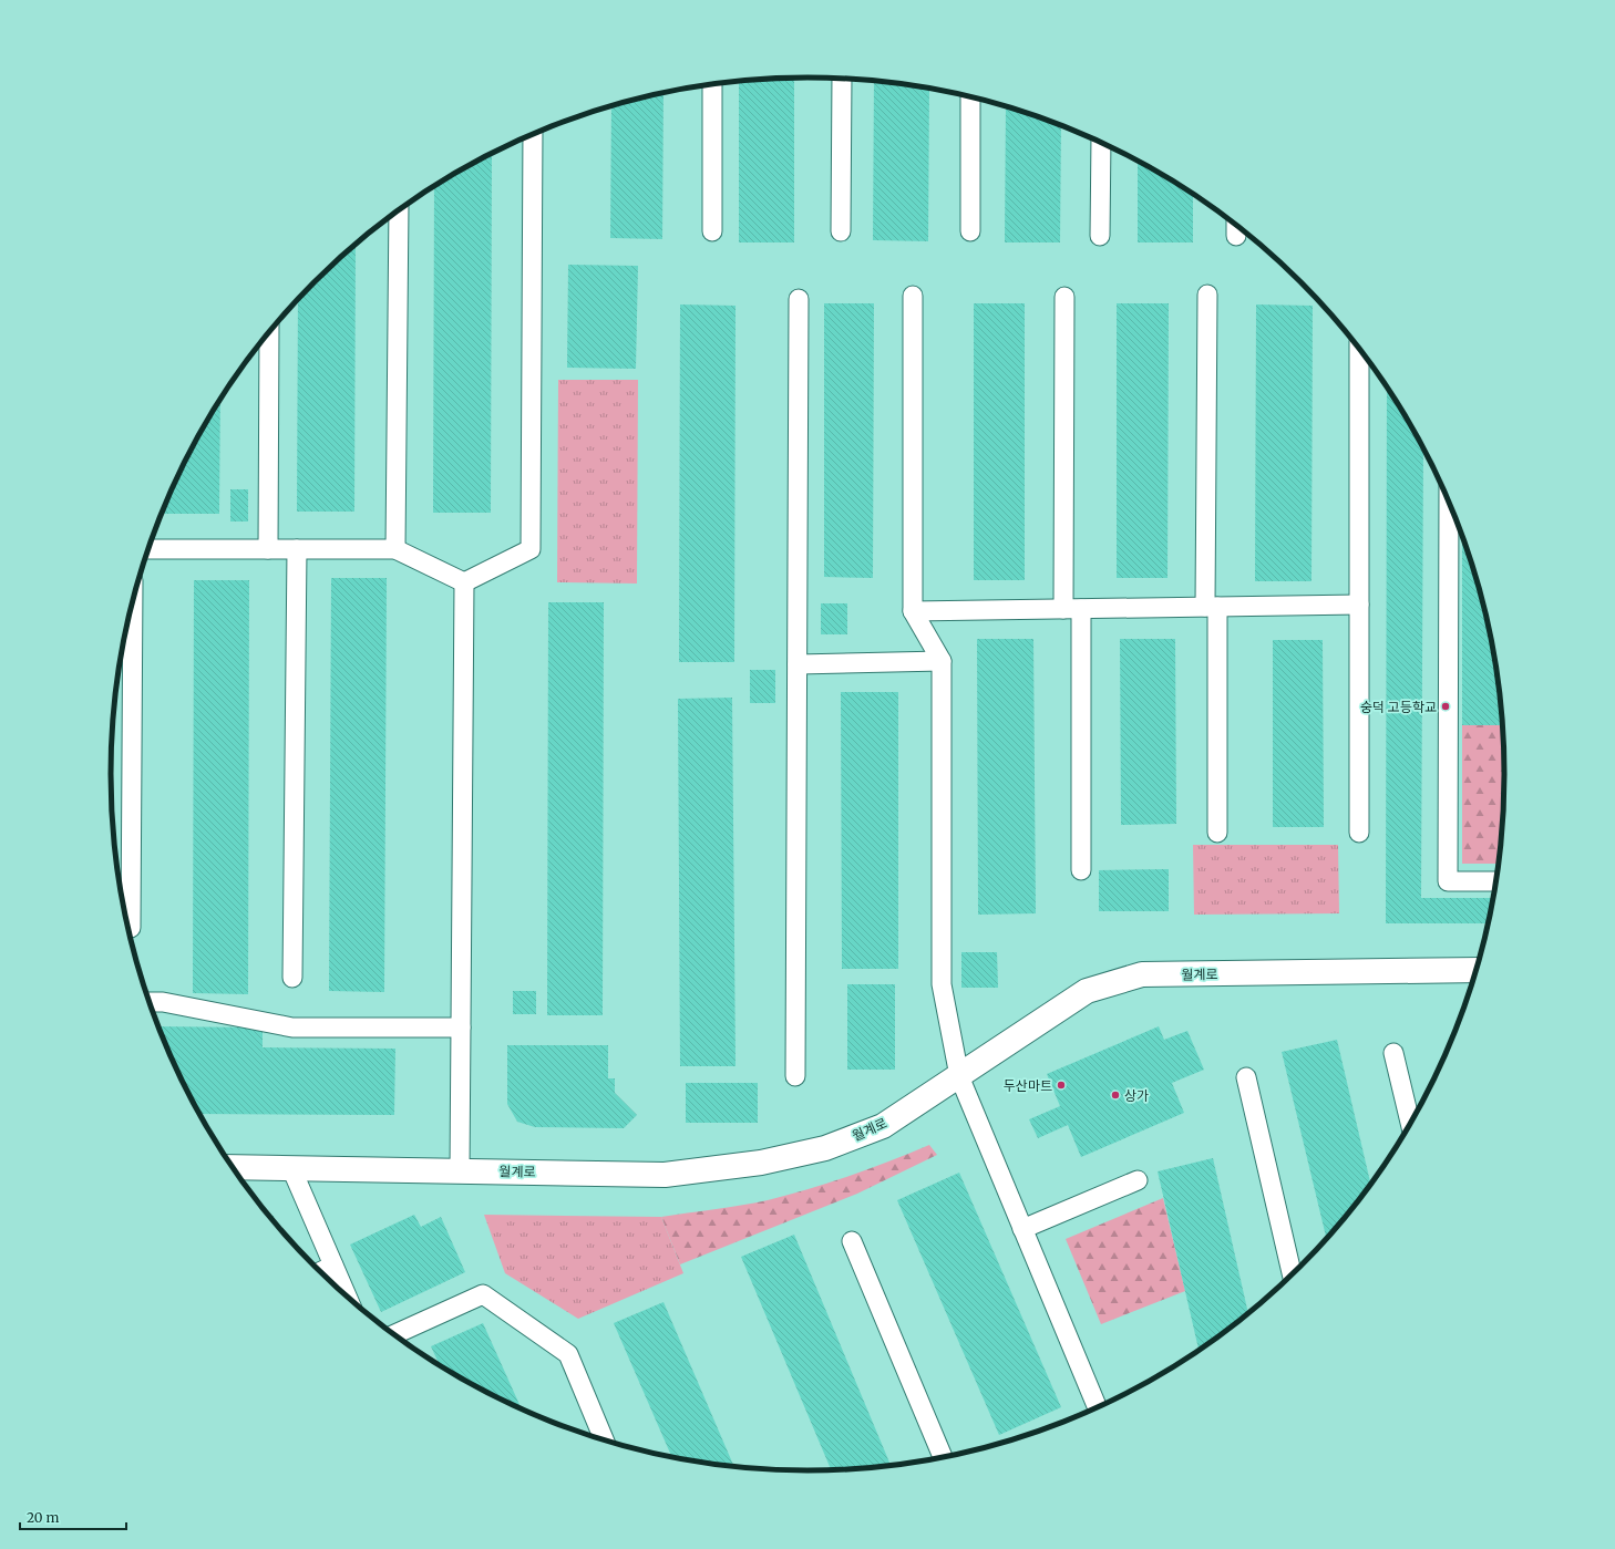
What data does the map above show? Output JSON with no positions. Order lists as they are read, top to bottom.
{
  "streets": {
    "street": ["월계로"]
  },
  "places": ["숭덕 고등학교", "두산마트", "상가"],
  "scale_bar": "20 m"
}
